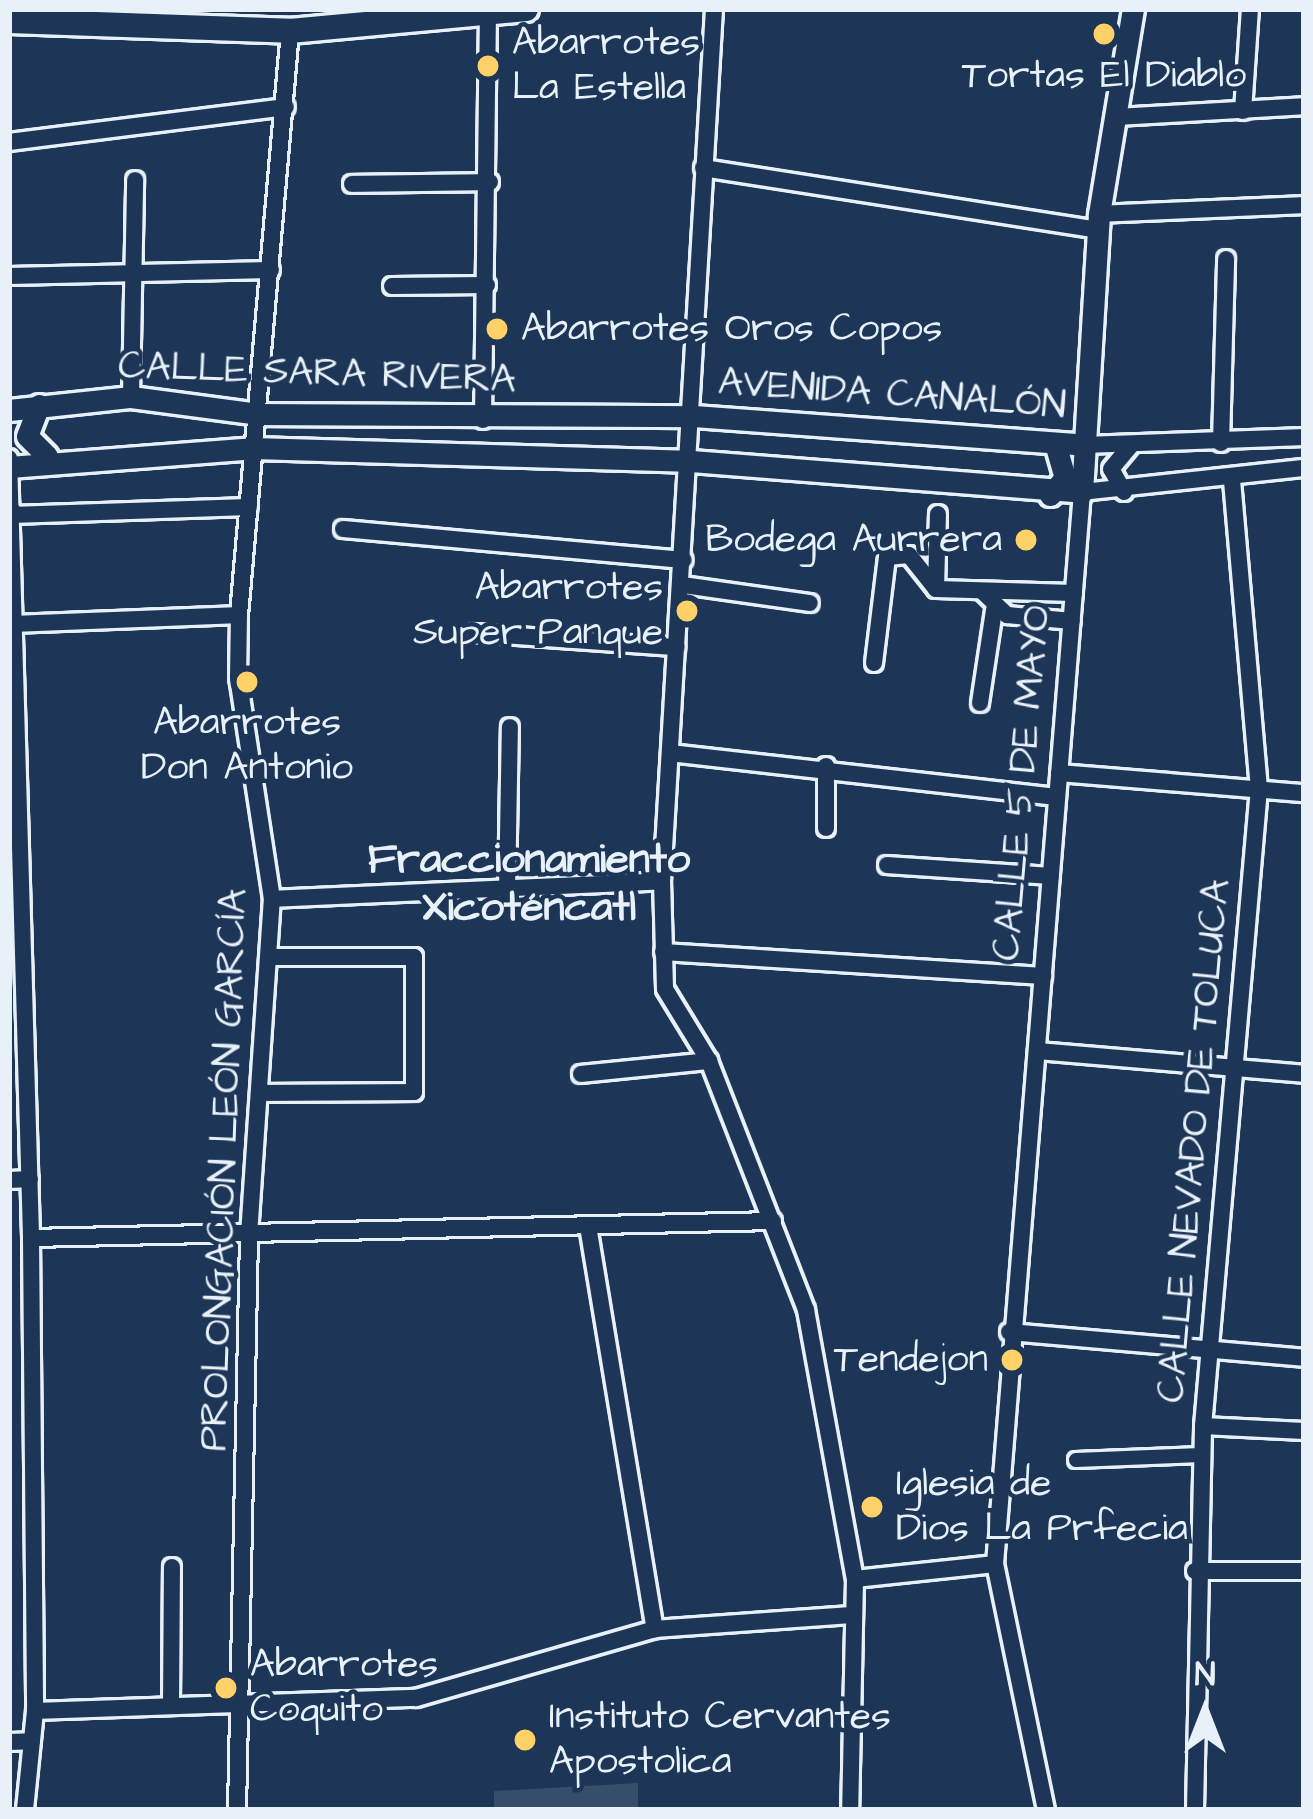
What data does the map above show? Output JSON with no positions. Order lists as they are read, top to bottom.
{
  "streets": {
    "street": [
      "CALLE SARA RIVERA",
      "AVENIDA CANALÓN",
      "CALLE 5 DE MAYO",
      "CALLE NEVADO DE TOLUCA",
      "PROLONGACIÓN LEÓN GARCÍA"
    ]
  },
  "crossings": [
    ["CALLE SARA RIVERA", "AVENIDA CANALÓN"],
    ["CALLE SARA RIVERA", "PROLONGACIÓN LEÓN GARCÍA"],
    ["AVENIDA CANALÓN", "CALLE 5 DE MAYO"]
  ],
  "districts": ["Fraccionamiento Xicoténcatl"],
  "places": [
    "Tortas El Diablo",
    "Abarrotes La Estella",
    "Abarrotes Oros Copos",
    "Bodega Aurrera",
    "Abarrotes Super Panque",
    "Abarrotes Don Antonio",
    "Tendejon",
    "Iglesia de Dios La Prfecia",
    "Abarrotes Coquito",
    "Instituto Cervantes Apostolica"
  ],
  "north": "top"
}
